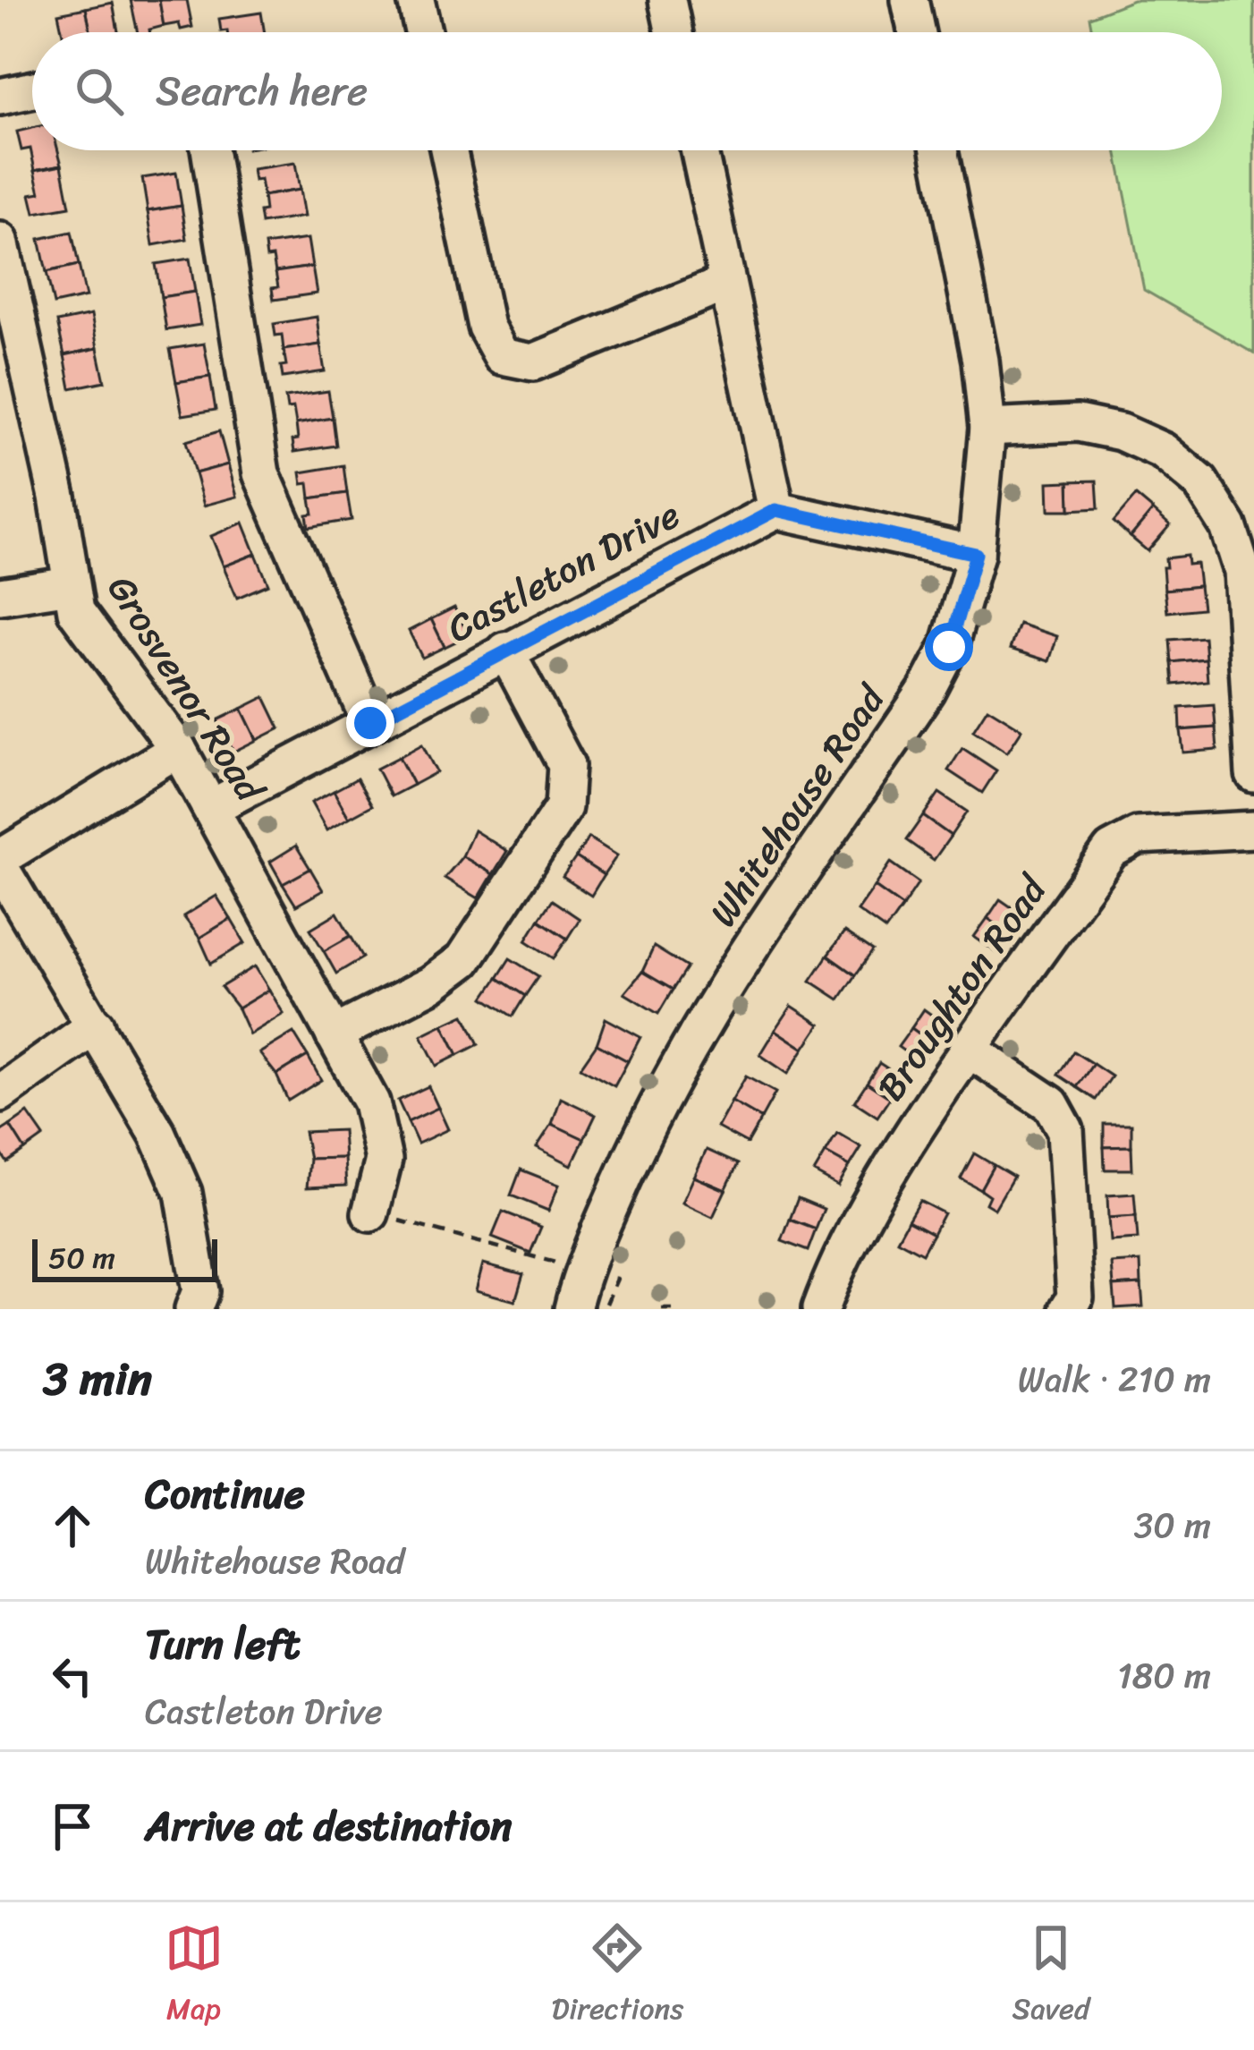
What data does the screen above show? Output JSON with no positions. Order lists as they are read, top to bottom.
{
  "streets": {
    "street": [
      "Castleton Drive",
      "Grosvenor Road",
      "Whitehouse Road",
      "Broughton Road"
    ]
  },
  "crossings": [
    ["Castleton Drive", "Grosvenor Road"]
  ],
  "scale_bar": "50 m",
  "page": {
    "search": "Search here",
    "scale": "50 m",
    "heading": ["3 min", "Walk · 210 m"],
    "list": [
      ["Continue", "Whitehouse Road", "30 m"],
      ["Turn left", "Castleton Drive", "180 m"],
      "Arrive at destination"
    ],
    "nav": ["Map", "Directions", "Saved"]
  }
}
